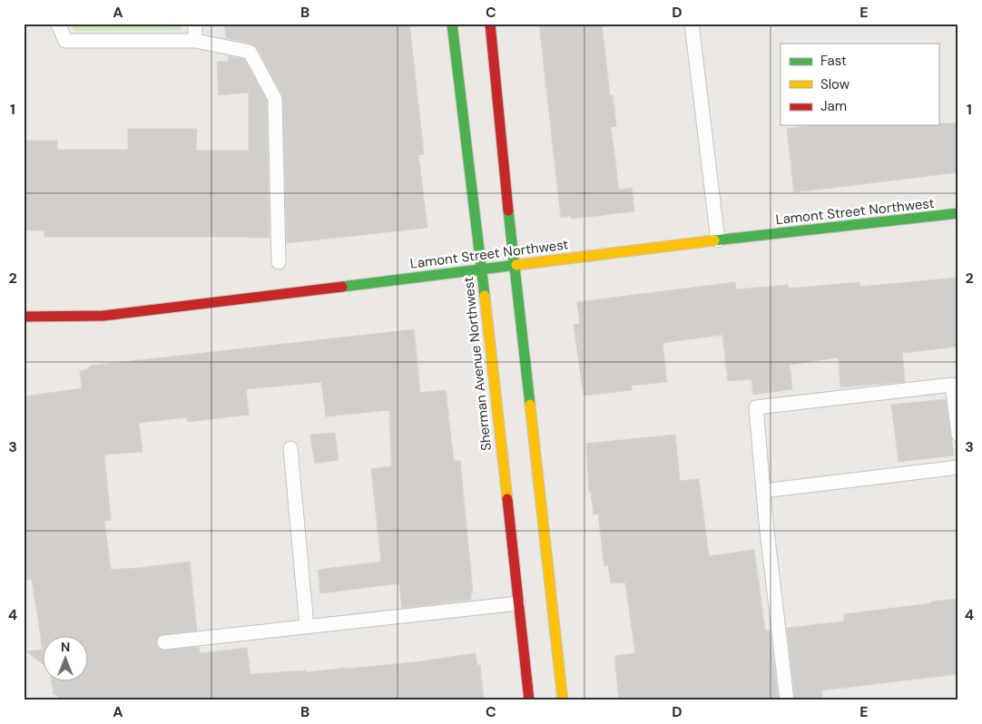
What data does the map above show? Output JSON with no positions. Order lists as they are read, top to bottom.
{
  "streets": {
    "main road": ["Lamont Street Northwest", "Sherman Avenue Northwest"]
  },
  "crossings": [
    ["Lamont Street Northwest", "Sherman Avenue Northwest"]
  ],
  "legend": ["Fast", "Slow", "Jam"],
  "north": "top",
  "grid": {
    "columns": [
      "A",
      "B",
      "C",
      "D",
      "E"
    ],
    "rows": [
      "1",
      "2",
      "3",
      "4"
    ]
  }
}
